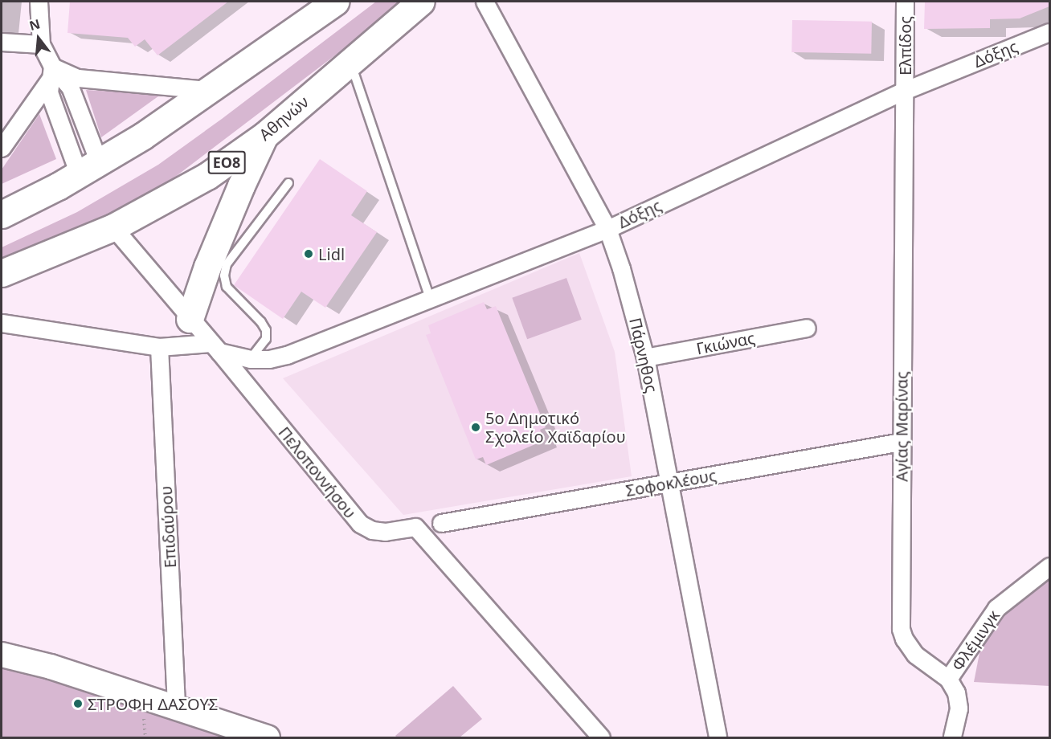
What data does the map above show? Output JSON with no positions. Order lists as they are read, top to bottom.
{
  "streets": {
    "highway": ["Αθηνών", "ΕΟ8"],
    "street": [
      "Ελπίδος",
      "Δόξης",
      "Γκιώνας",
      "Πάρνηθος",
      "Αγίας Μαρίνας",
      "Πελοποννήσου",
      "Σοφοκλέους",
      "Επιδαύρου",
      "Φλέμινγκ"
    ]
  },
  "crossings": [
    ["Ελπίδος", "Δόξης"],
    ["Ελπίδος", "Αγίας Μαρίνας"],
    ["Δόξης", "Πάρνηθος"],
    ["Δόξης", "Αγίας Μαρίνας"],
    ["Δόξης", "Πελοποννήσου"],
    ["Αθηνών", "Πελοποννήσου"],
    ["Γκιώνας", "Πάρνηθος"],
    ["Πάρνηθος", "Σοφοκλέους"],
    ["Αγίας Μαρίνας", "Σοφοκλέους"],
    ["Αγίας Μαρίνας", "Φλέμινγκ"]
  ],
  "places": ["Lidl", "5ο Δημοτικό Σχολείο Χαϊδαρίου", "ΣΤΡΟΦΗ ΔΑΣΟΥΣ"],
  "north": "top"
}
